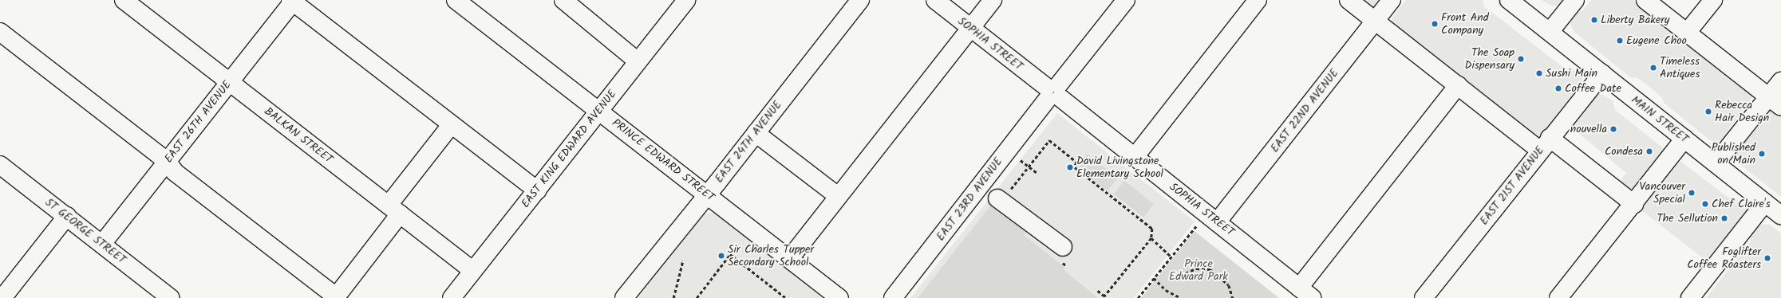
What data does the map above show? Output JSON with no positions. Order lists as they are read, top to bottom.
{
  "streets": {
    "street": [
      "SOPHIA STREET",
      "EAST 22ND AVENUE",
      "MAIN STREET",
      "EAST 26TH AVENUE",
      "BALKAN STREET",
      "EAST 24TH AVENUE",
      "EAST KING EDWARD AVENUE",
      "PRINCE EDWARD STREET",
      "EAST 21ST AVENUE",
      "EAST 23RD AVENUE",
      "ST GEORGE STREET"
    ]
  },
  "crossings": [
    ["SOPHIA STREET", "EAST 22ND AVENUE"],
    ["SOPHIA STREET", "EAST 23RD AVENUE"],
    ["MAIN STREET", "EAST 21ST AVENUE"],
    ["EAST 26TH AVENUE", "BALKAN STREET"],
    ["EAST 26TH AVENUE", "ST GEORGE STREET"],
    ["BALKAN STREET", "EAST KING EDWARD AVENUE"],
    ["EAST 24TH AVENUE", "PRINCE EDWARD STREET"],
    ["EAST KING EDWARD AVENUE", "PRINCE EDWARD STREET"]
  ],
  "parks": ["Prince Edward Park"],
  "places": [
    "Liberty Bakery",
    "Front And Company",
    "Eugene Choo",
    "The Soap Dispensary",
    "Timeless Antiques",
    "Sushi Main",
    "Coffee Date",
    "Rebecca Hair Design",
    "nouvella",
    "Condesa",
    "Published on Main",
    "David Livingstone Elementary School",
    "Vancouver Special",
    "Chef Claire's",
    "The Sellution",
    "Sir Charles Tupper Secondary School",
    "Foglifter Coffee Roasters"
  ]
}
